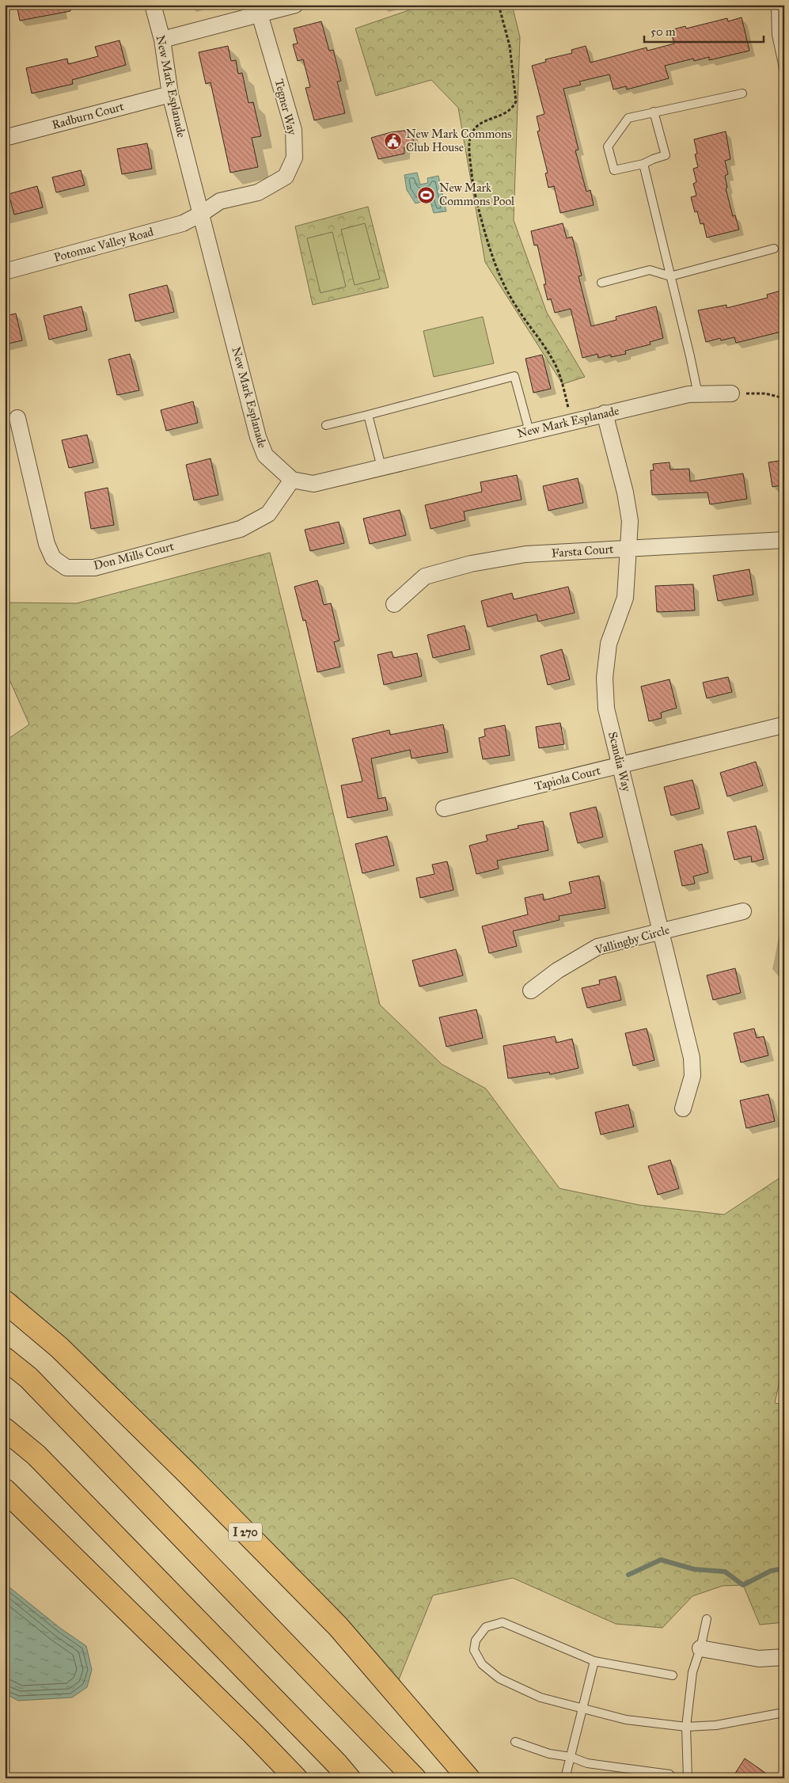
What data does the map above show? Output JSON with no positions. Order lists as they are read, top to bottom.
{
  "streets": {
    "highway": ["I 270"],
    "street": [
      "New Mark Esplanade",
      "Tegner Way",
      "Radburn Court",
      "Potomac Valley Road",
      "Farsta Court",
      "Don Mills Court",
      "Scandia Way",
      "Tapiola Court",
      "Vallingby Circle"
    ]
  },
  "crossings": [
    ["New Mark Esplanade", "Tegner Way"],
    ["New Mark Esplanade", "Radburn Court"],
    ["New Mark Esplanade", "Potomac Valley Road"],
    ["New Mark Esplanade", "Don Mills Court"],
    ["New Mark Esplanade", "Scandia Way"],
    ["Tegner Way", "Potomac Valley Road"],
    ["Farsta Court", "Scandia Way"],
    ["Scandia Way", "Tapiola Court"],
    ["Scandia Way", "Vallingby Circle"]
  ],
  "places": {
    "public building": ["New Mark Commons Club House"],
    "sports": ["New Mark Commons Pool"]
  },
  "scale_bar": "50 m"
}
